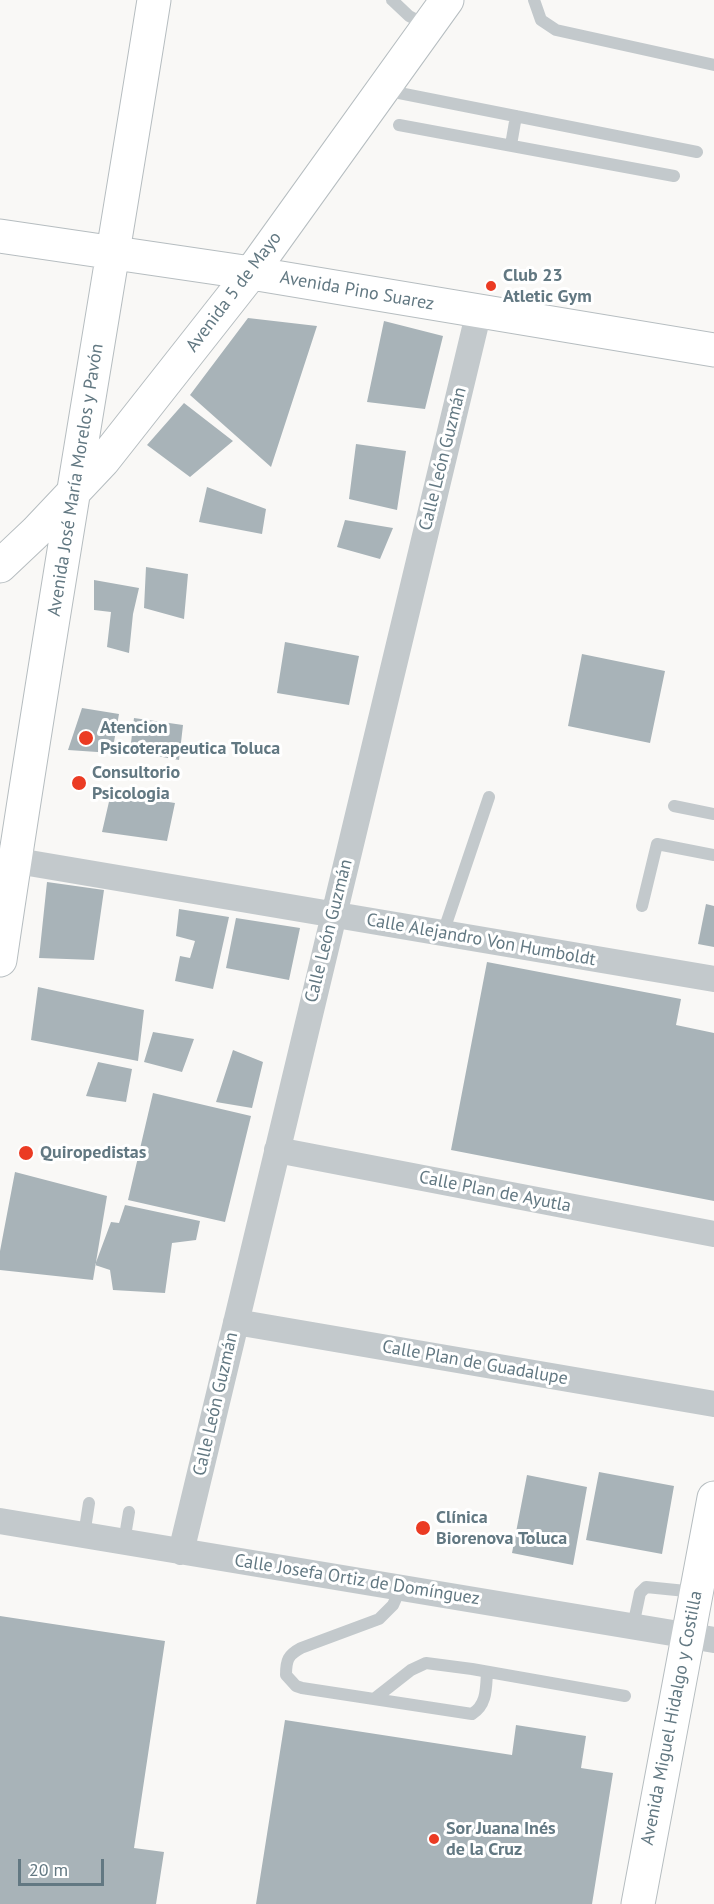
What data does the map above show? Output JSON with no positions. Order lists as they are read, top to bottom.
{
  "streets": {
    "main road": [
      "Avenida Pino Suarez",
      "Avenida 5 de Mayo",
      "Avenida José María Morelos y Pavón",
      "Avenida Miguel Hidalgo y Costilla"
    ],
    "street": [
      "Calle León Guzmán",
      "Calle Alejandro Von Humboldt",
      "Calle Plan de Ayutla",
      "Calle Plan de Guadalupe",
      "Calle Josefa Ortiz de Domínguez"
    ]
  },
  "crossings": [
    ["Avenida Pino Suarez", "Avenida 5 de Mayo"],
    ["Avenida Pino Suarez", "Calle León Guzmán"],
    ["Avenida Pino Suarez", "Avenida José María Morelos y Pavón"],
    ["Avenida 5 de Mayo", "Avenida José María Morelos y Pavón"],
    ["Calle León Guzmán", "Calle Alejandro Von Humboldt"],
    ["Calle León Guzmán", "Calle Plan de Ayutla"],
    ["Calle León Guzmán", "Calle Plan de Guadalupe"],
    ["Calle León Guzmán", "Calle Josefa Ortiz de Domínguez"],
    ["Avenida José María Morelos y Pavón", "Calle Alejandro Von Humboldt"],
    ["Calle Josefa Ortiz de Domínguez", "Avenida Miguel Hidalgo y Costilla"]
  ],
  "places": [
    "Club 23 Atletic Gym",
    "Atencion Psicoterapeutica Toluca",
    "Consultorio Psicologia",
    "Quiropedistas",
    "Clínica Biorenova Toluca",
    "Sor Juana Inés de la Cruz"
  ],
  "scale_bar": "20 m"
}
